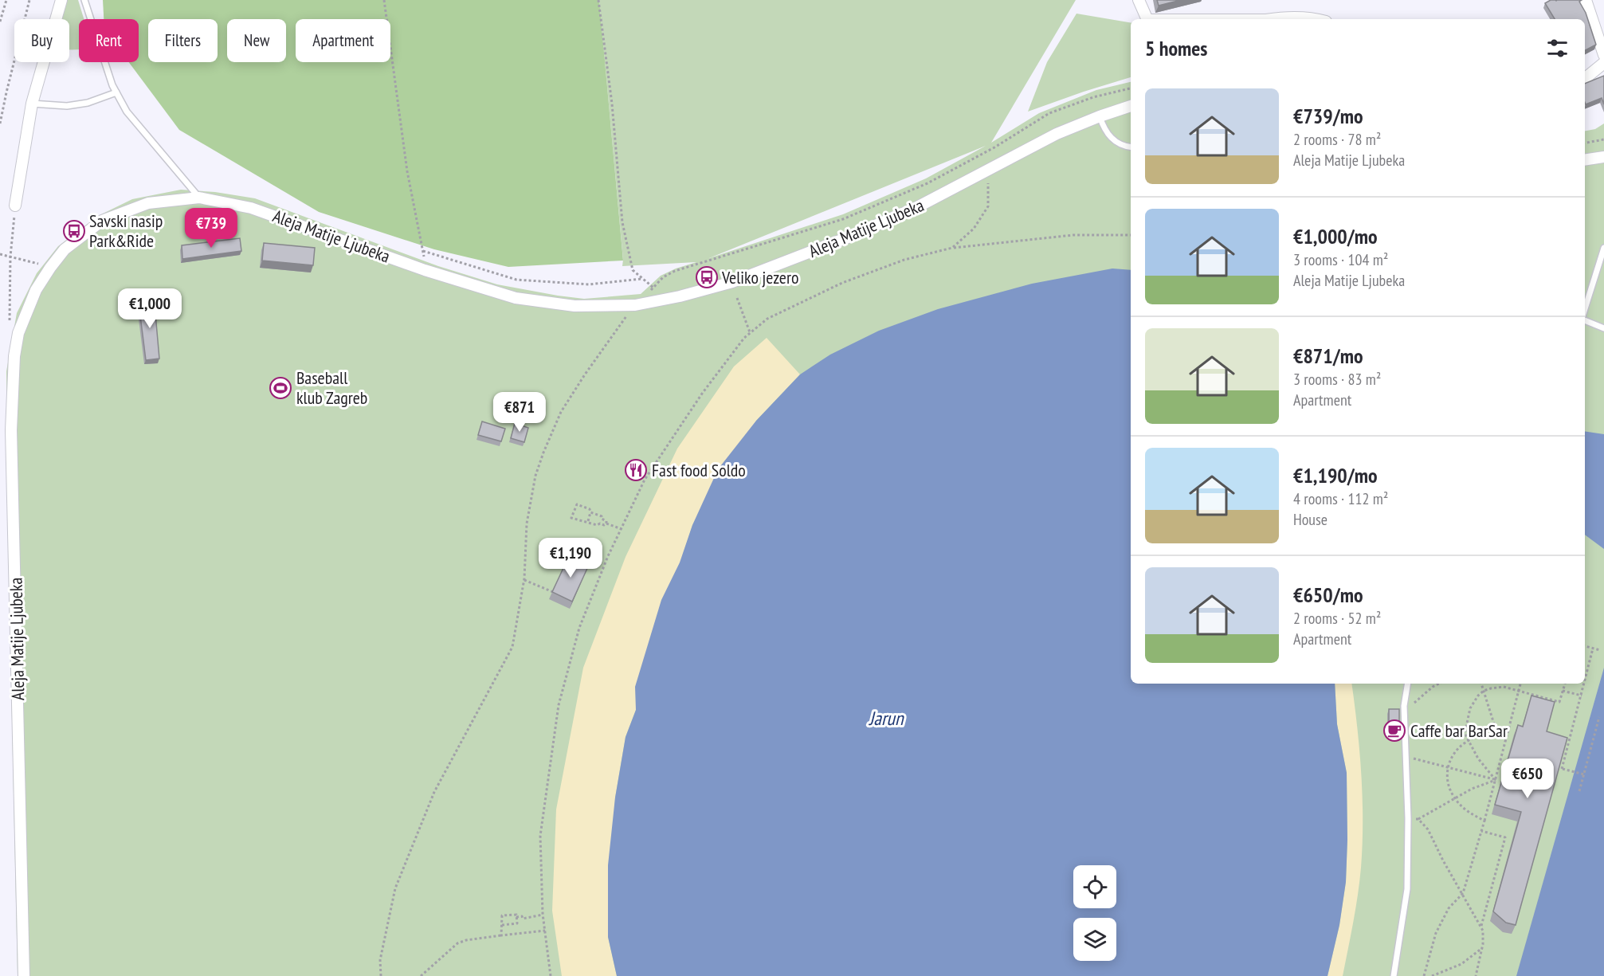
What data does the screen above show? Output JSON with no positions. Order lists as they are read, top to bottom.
{
  "streets": {
    "street": ["Aleja Matije Ljubeka"]
  },
  "water": ["Jarun"],
  "places": {
    "bus stop": ["Savski nasip Park&Ride", "Veliko jezero"],
    "sports": ["Baseball klub Zagreb"],
    "restaurant": ["Fast food Soldo"],
    "cafe": ["Caffe bar BarSar"]
  },
  "page": {
    "chip": [
      "Buy",
      "Rent",
      "Filters",
      "New",
      "Apartment"
    ],
    "heading": "5 homes",
    "list": [
      {
        "name": "€739/mo",
        "note": "2 rooms · 78 m² · Aleja Matije Ljubeka"
      },
      {
        "name": "€1,000/mo",
        "note": "3 rooms · 104 m² · Aleja Matije Ljubeka"
      },
      {
        "name": "€871/mo",
        "note": "3 rooms · 83 m² · Apartment"
      },
      {
        "name": "€1,190/mo",
        "note": "4 rooms · 112 m² · House"
      },
      {
        "name": "€650/mo",
        "note": "2 rooms · 52 m² · Apartment"
      }
    ],
    "price": [
      "€739",
      "€1,000",
      "€871",
      "€1,190",
      "€650"
    ]
  }
}
